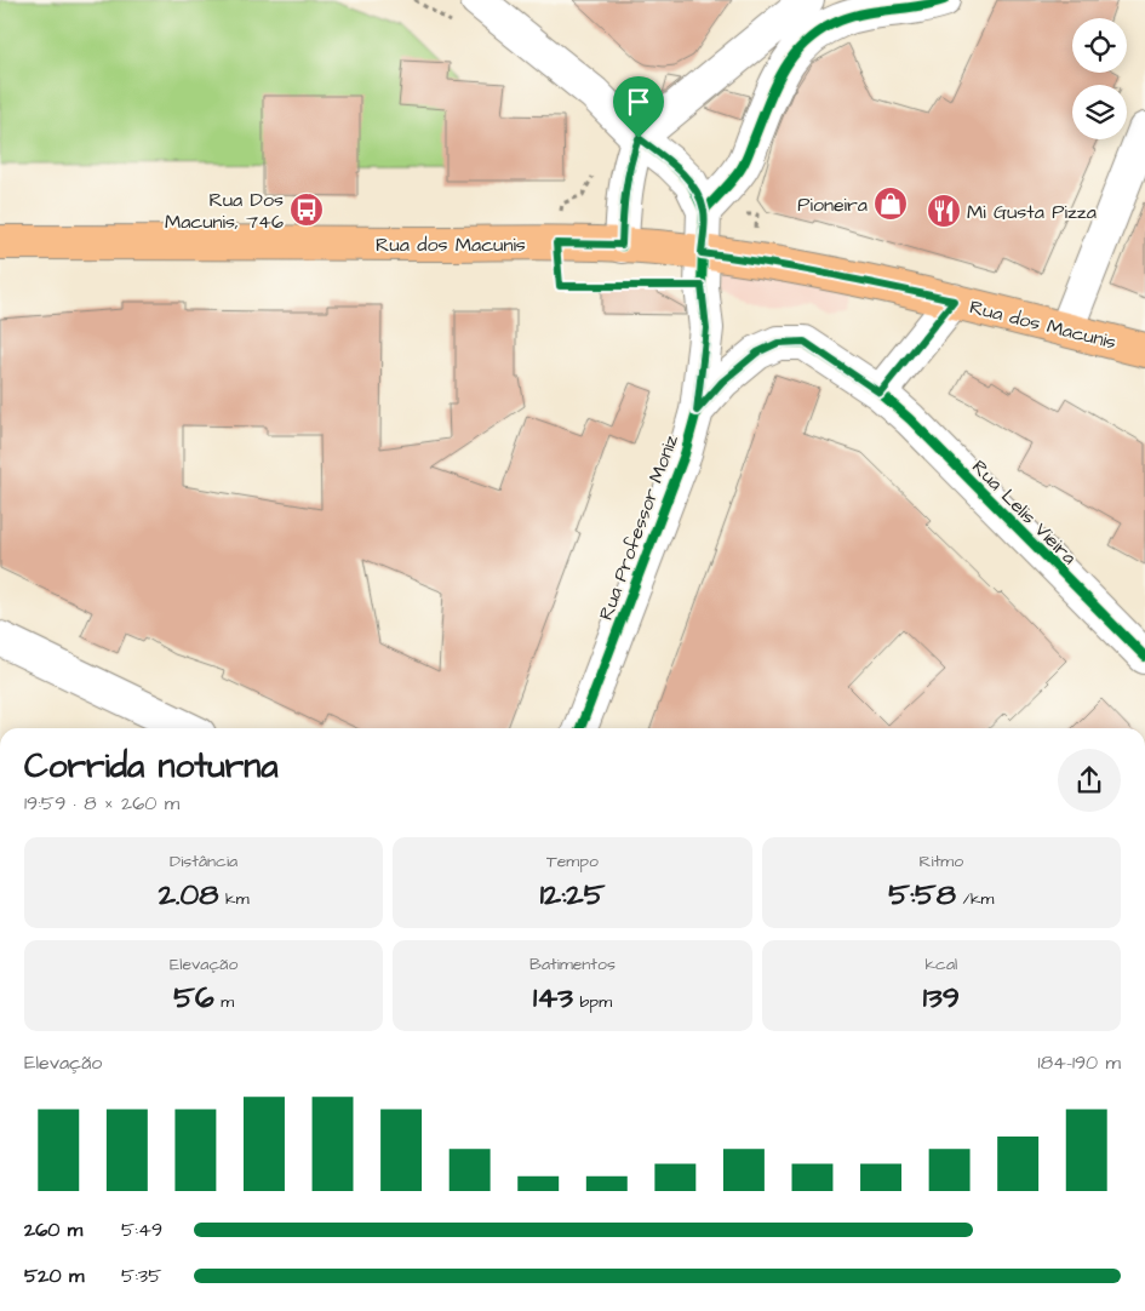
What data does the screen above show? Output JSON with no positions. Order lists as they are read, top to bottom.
{
  "streets": {
    "main road": ["Rua dos Macunis"],
    "street": ["Rua Lelis Vieira", "Rua Professor Moniz"]
  },
  "crossings": [
    ["Rua dos Macunis", "Rua Professor Moniz"],
    ["Rua Lelis Vieira", "Rua Professor Moniz"]
  ],
  "places": {
    "shop": ["Pioneira"],
    "bus stop": ["Rua Dos Macunis, 746"],
    "restaurant": ["Mi Gusta Pizza"]
  },
  "page": {
    "heading": ["Corrida noturna", "19:59 · 8 × 260 m"],
    "stats": [
      ["Distância", "2.08 km"],
      ["Tempo", "12:25"],
      ["Ritmo", "5:58 /km"],
      ["Elevação", "56 m"],
      ["Batimentos", "143 bpm"],
      ["kcal", "139"]
    ],
    "chart": ["Elevação", "184–190 m"],
    "list": [
      {
        "name": "260 m",
        "note": "5:49"
      },
      {
        "name": "520 m",
        "note": "5:35"
      }
    ]
  }
}
